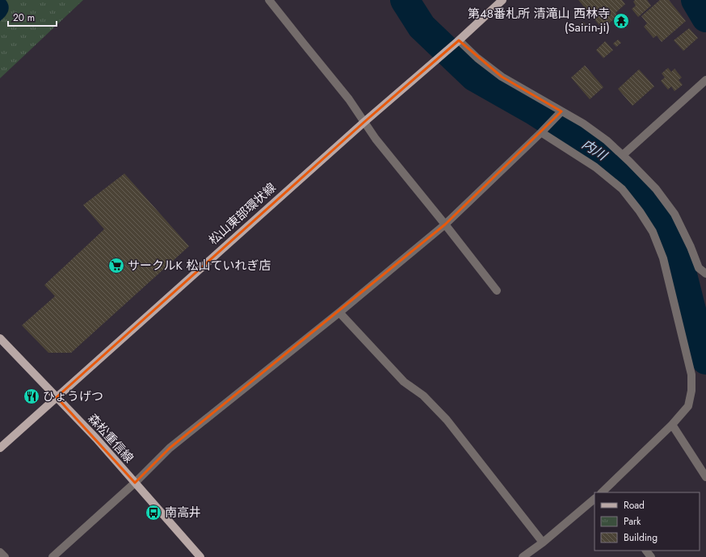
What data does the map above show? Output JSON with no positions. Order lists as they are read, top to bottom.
{
  "streets": {
    "main road": ["松山東部環状線", "森松重信線"]
  },
  "crossings": [
    ["松山東部環状線", "森松重信線"]
  ],
  "water": ["内川"],
  "places": {
    "temple": ["第48番札所 清滝山 西林寺 (Sairin-ji)"],
    "supermarket": ["サークルK 松山ていれぎ店"],
    "restaurant": ["ひょうげつ"],
    "bus stop": ["南高井"]
  },
  "legend": ["Road", "Park", "Building"],
  "scale_bar": "20 m"
}
